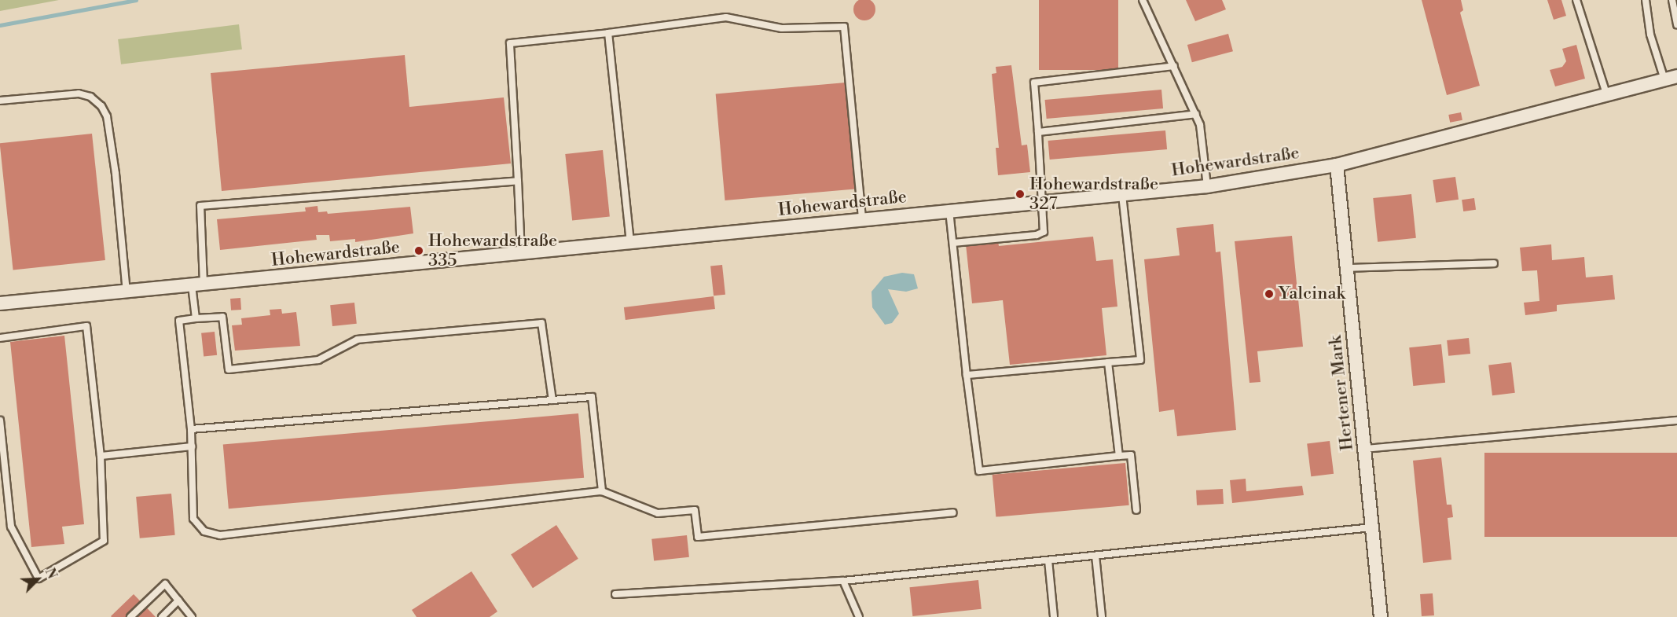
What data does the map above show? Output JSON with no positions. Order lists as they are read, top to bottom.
{
  "streets": {
    "street": ["Hohewardstraße", "Hertener Mark"]
  },
  "crossings": [
    ["Hohewardstraße", "Hertener Mark"]
  ],
  "places": ["Hohewardstraße 327", "Hohewardstraße 335", "Yalcinak"],
  "north": "top right"
}
